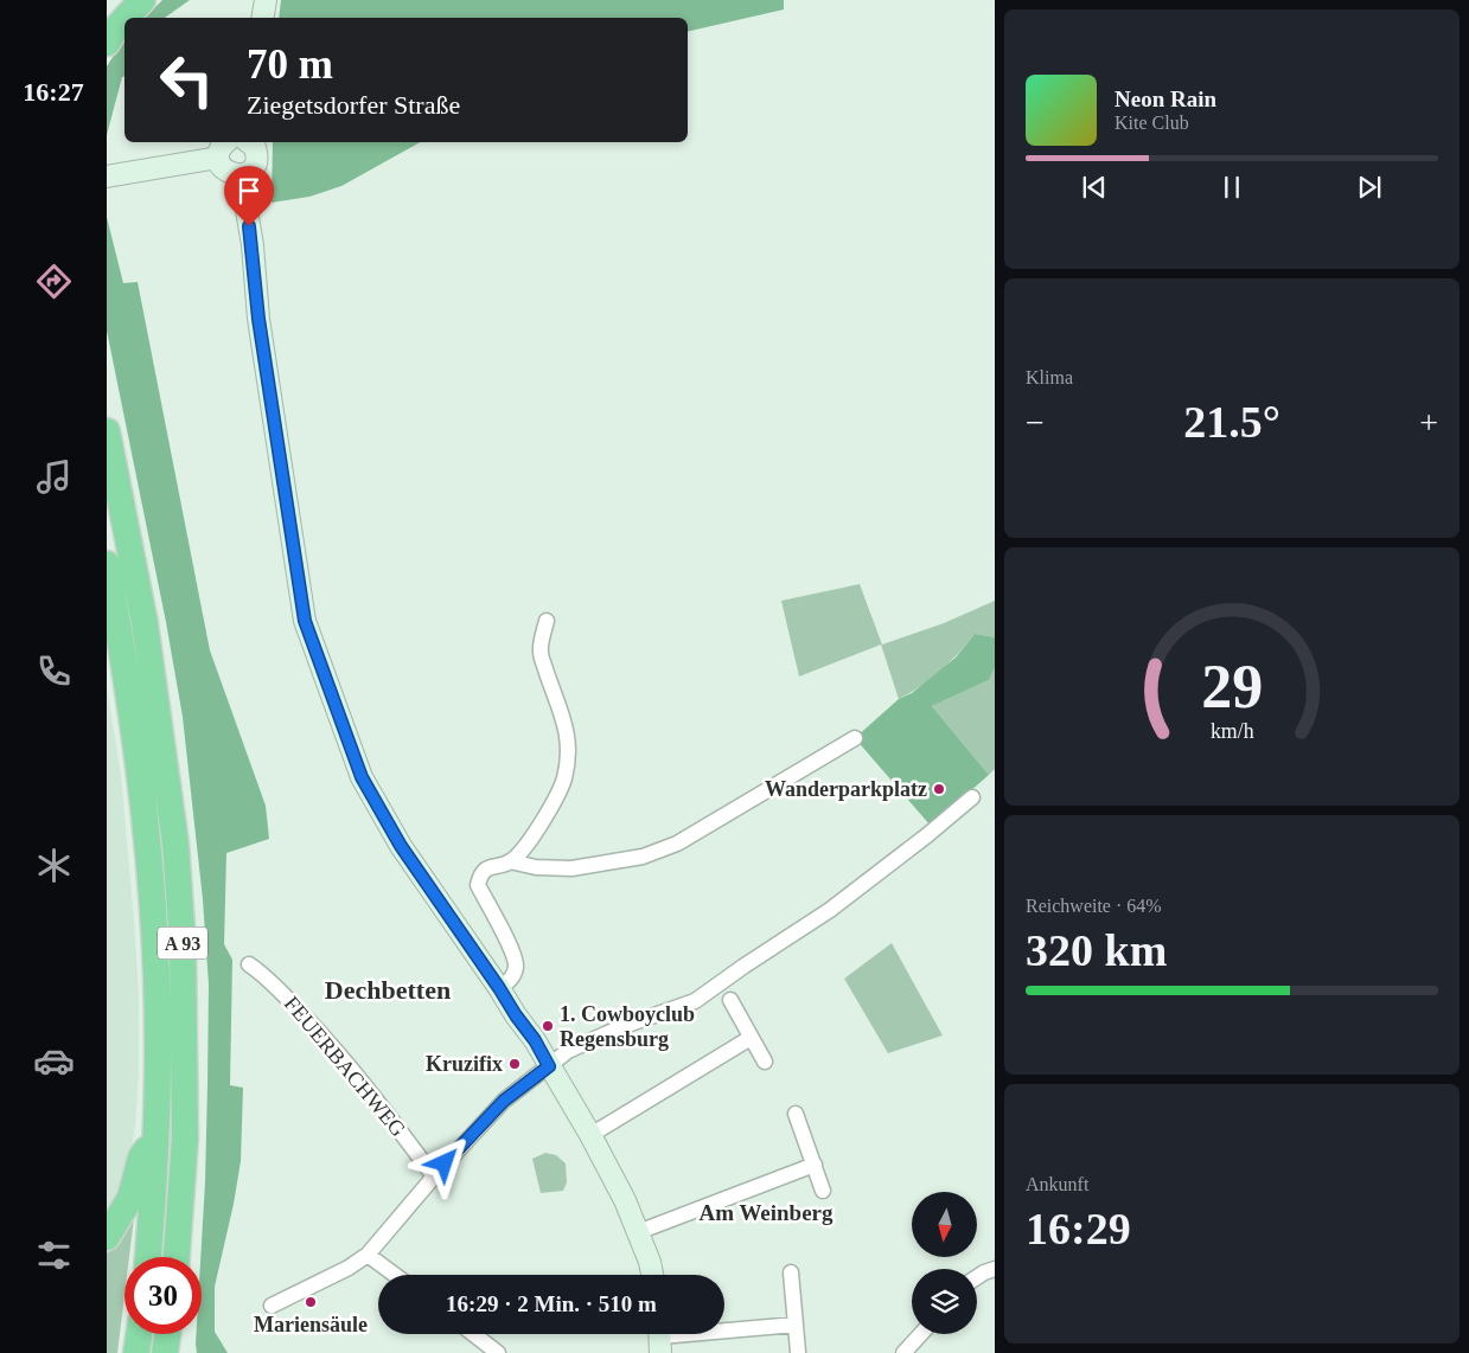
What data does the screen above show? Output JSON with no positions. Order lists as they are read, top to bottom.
{
  "streets": {
    "highway": ["A 93"],
    "street": ["FEUERBACHWEG"]
  },
  "districts": ["Dechbetten", "Am Weinberg"],
  "places": [
    "Wanderparkplatz",
    "1. Cowboyclub Regensburg",
    "Kruzifix",
    "Mariensäule"
  ],
  "north": "bottom",
  "page": {
    "tabs": "16:27",
    "turn": ["70 m", "Ziegetsdorfer Straße"],
    "song": ["Neon Rain", "Kite Club"],
    "tile": [
      "Klima",
      ["Reichweite · 64%", "320 km"],
      ["Ankunft", "16:29"]
    ],
    "heat": ["−", "21.5°", "+"],
    "limit": "30",
    "trip": "16:29 · 2 Min. · 510 m",
    "gauge": ["29", "km/h"]
  }
}
